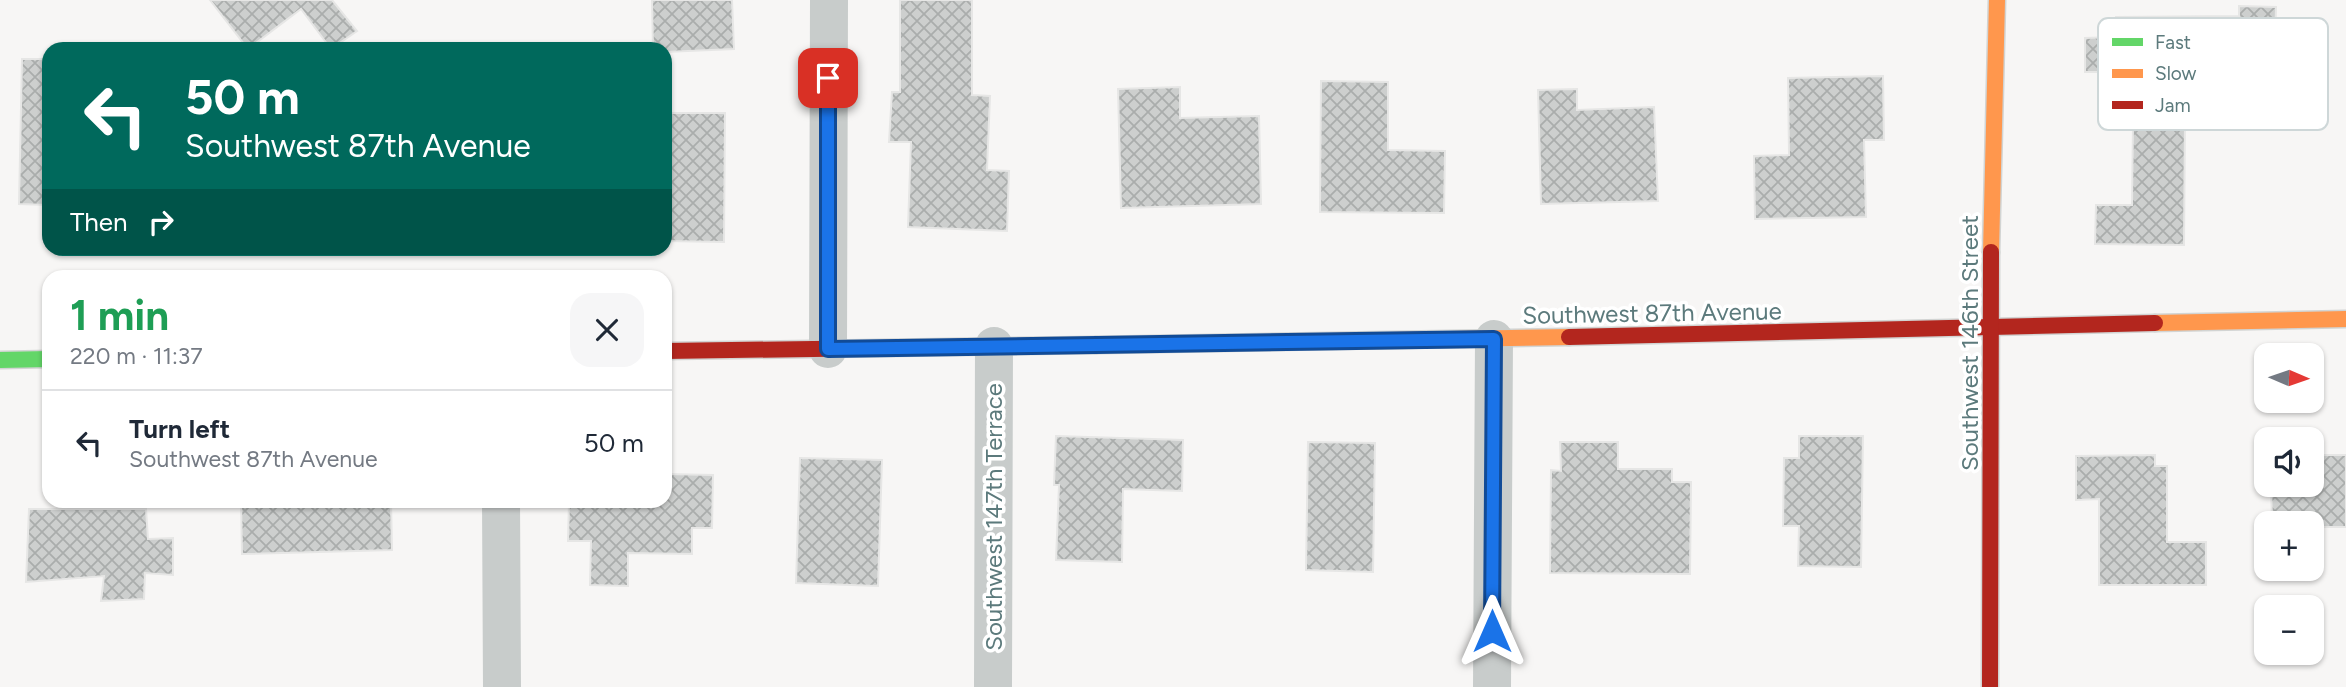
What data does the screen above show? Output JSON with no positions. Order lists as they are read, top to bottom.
{
  "streets": {
    "street": ["Southwest 87th Avenue", "Southwest 146th Street", "Southwest 147th Terrace"]
  },
  "crossings": [
    ["Southwest 87th Avenue", "Southwest 146th Street"],
    ["Southwest 87th Avenue", "Southwest 147th Terrace"]
  ],
  "legend": ["Fast", "Slow", "Jam"],
  "north": "right",
  "page": {
    "turn": ["50 m", "Southwest 87th Avenue"],
    "then": "Then",
    "heading": ["1 min", "220 m · 11:37"],
    "map_buttons": ["+", "−"],
    "list": [
      {
        "name": "Turn left",
        "note": "Southwest 87th Avenue",
        "value": "50 m"
      }
    ]
  }
}
